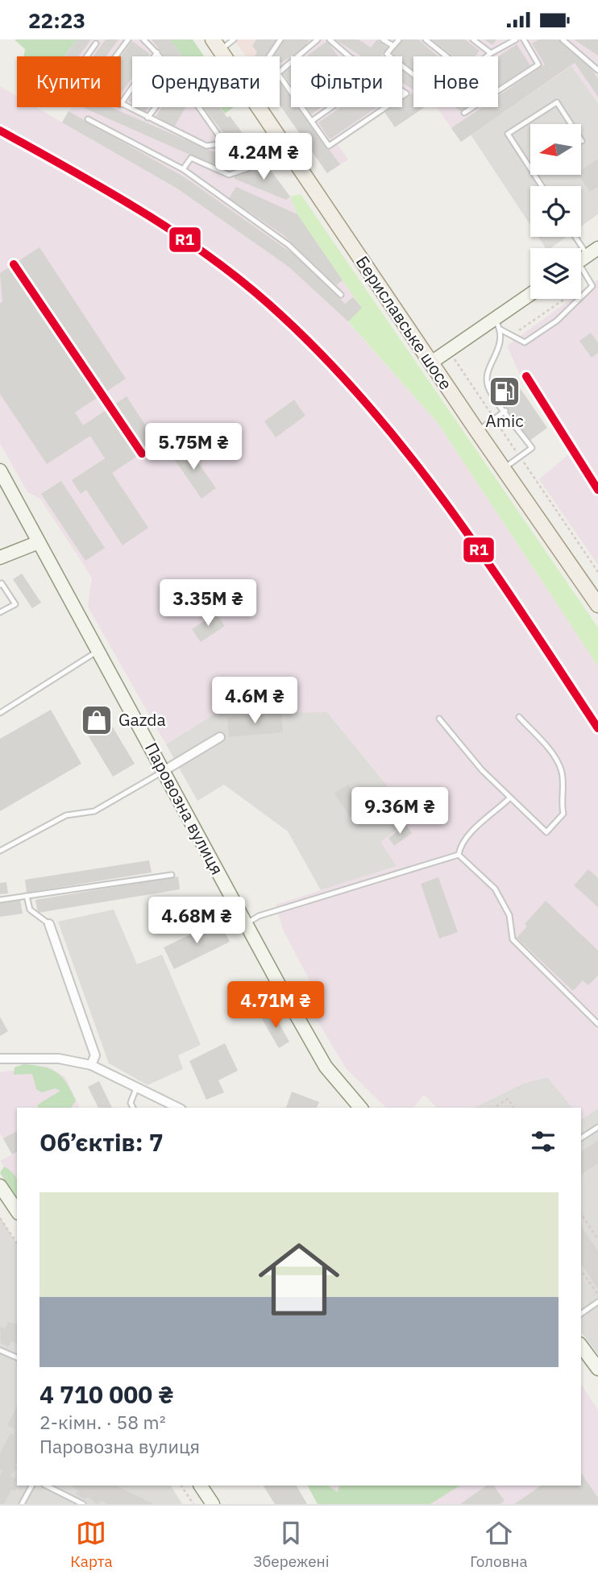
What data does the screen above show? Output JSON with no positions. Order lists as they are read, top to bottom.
{
  "streets": {
    "main road": ["Бериславське шосе", "Паровозна вулиця"]
  },
  "places": {
    "fuel station": ["Amic"],
    "shop": ["Gazda"]
  },
  "lines": ["transit line R1"],
  "north": "left",
  "page": {
    "status": "22:23",
    "chip": [
      "Купити",
      "Орендувати",
      "Фільтри",
      "Нове"
    ],
    "price": [
      "4.24M ₴",
      "5.75M ₴",
      "3.35M ₴",
      "4.6M ₴",
      "9.36M ₴",
      "4.68M ₴",
      "4.71M ₴"
    ],
    "heading": "Об’єктів: 7",
    "list": [
      {
        "name": "4 710 000 ₴",
        "note": "2-кімн. · 58 m² · Паровозна вулиця"
      }
    ],
    "tabs": ["Карта", "Збережені", "Головна"]
  }
}
